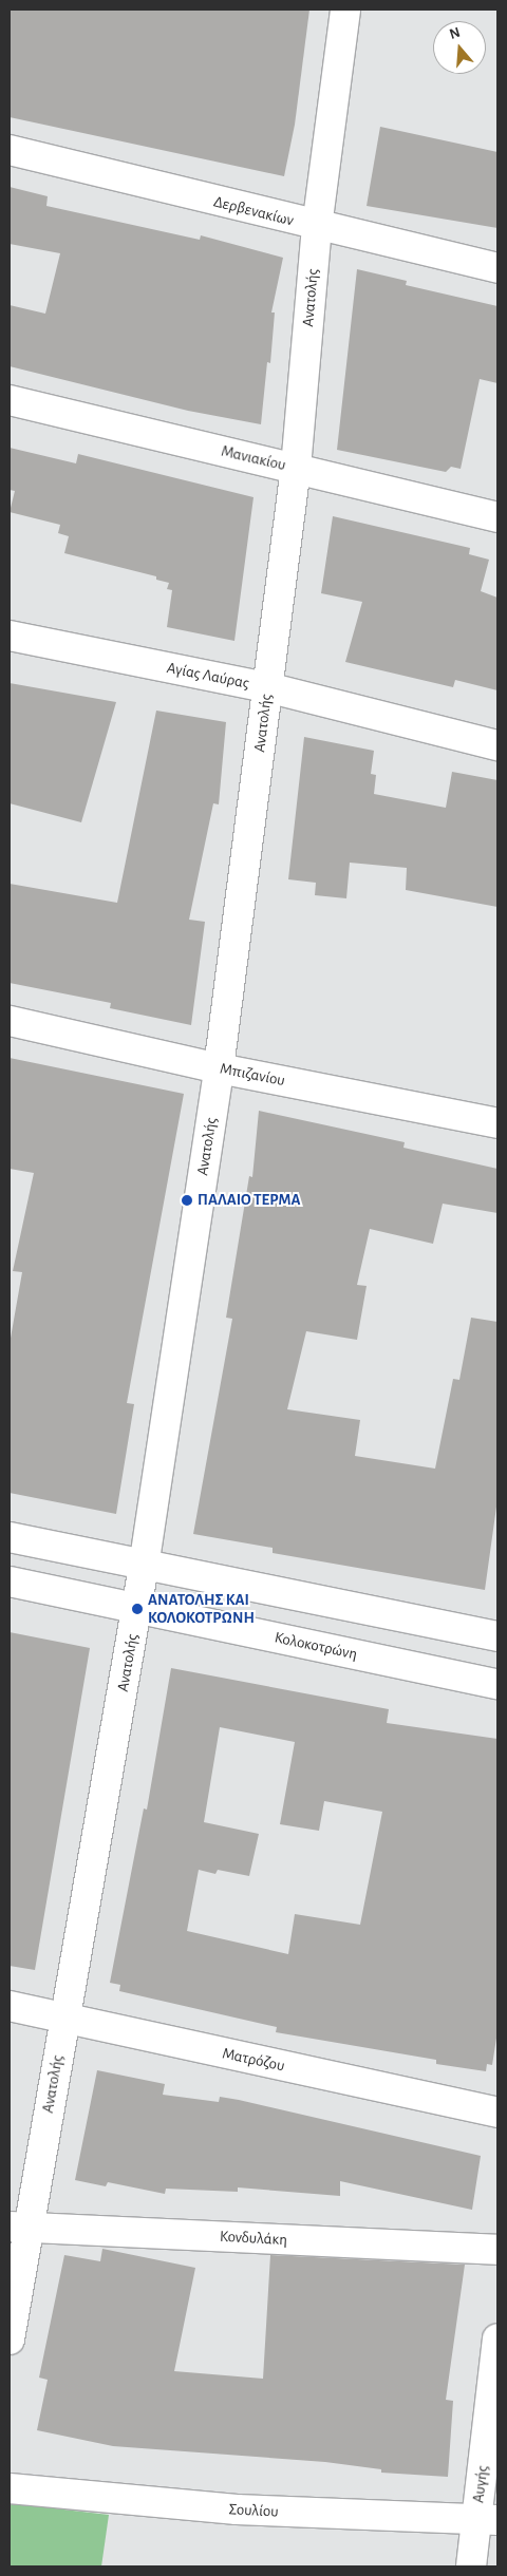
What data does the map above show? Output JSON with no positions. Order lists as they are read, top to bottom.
{
  "streets": {
    "street": [
      "Δερβενακίων",
      "Ανατολής",
      "Μανιακίου",
      "Αγίας Λαύρας",
      "Μπιζανίου",
      "Κολοκοτρώνη",
      "Ματρόζου",
      "Κονδυλάκη",
      "Αυγής",
      "Σουλίου"
    ]
  },
  "crossings": [
    ["Δερβενακίων", "Ανατολής"],
    ["Ανατολής", "Μανιακίου"],
    ["Ανατολής", "Αγίας Λαύρας"],
    ["Ανατολής", "Μπιζανίου"],
    ["Ανατολής", "Κολοκοτρώνη"],
    ["Ανατολής", "Ματρόζου"],
    ["Ανατολής", "Κονδυλάκη"],
    ["Αυγής", "Σουλίου"]
  ],
  "places": ["ΠΑΛΑΙΟ ΤΕΡΜΑ", "ΑΝΑΤΟΛΗΣ ΚΑΙ ΚΟΛΟΚΟΤΡΩΝΗ"],
  "north": "top"
}
